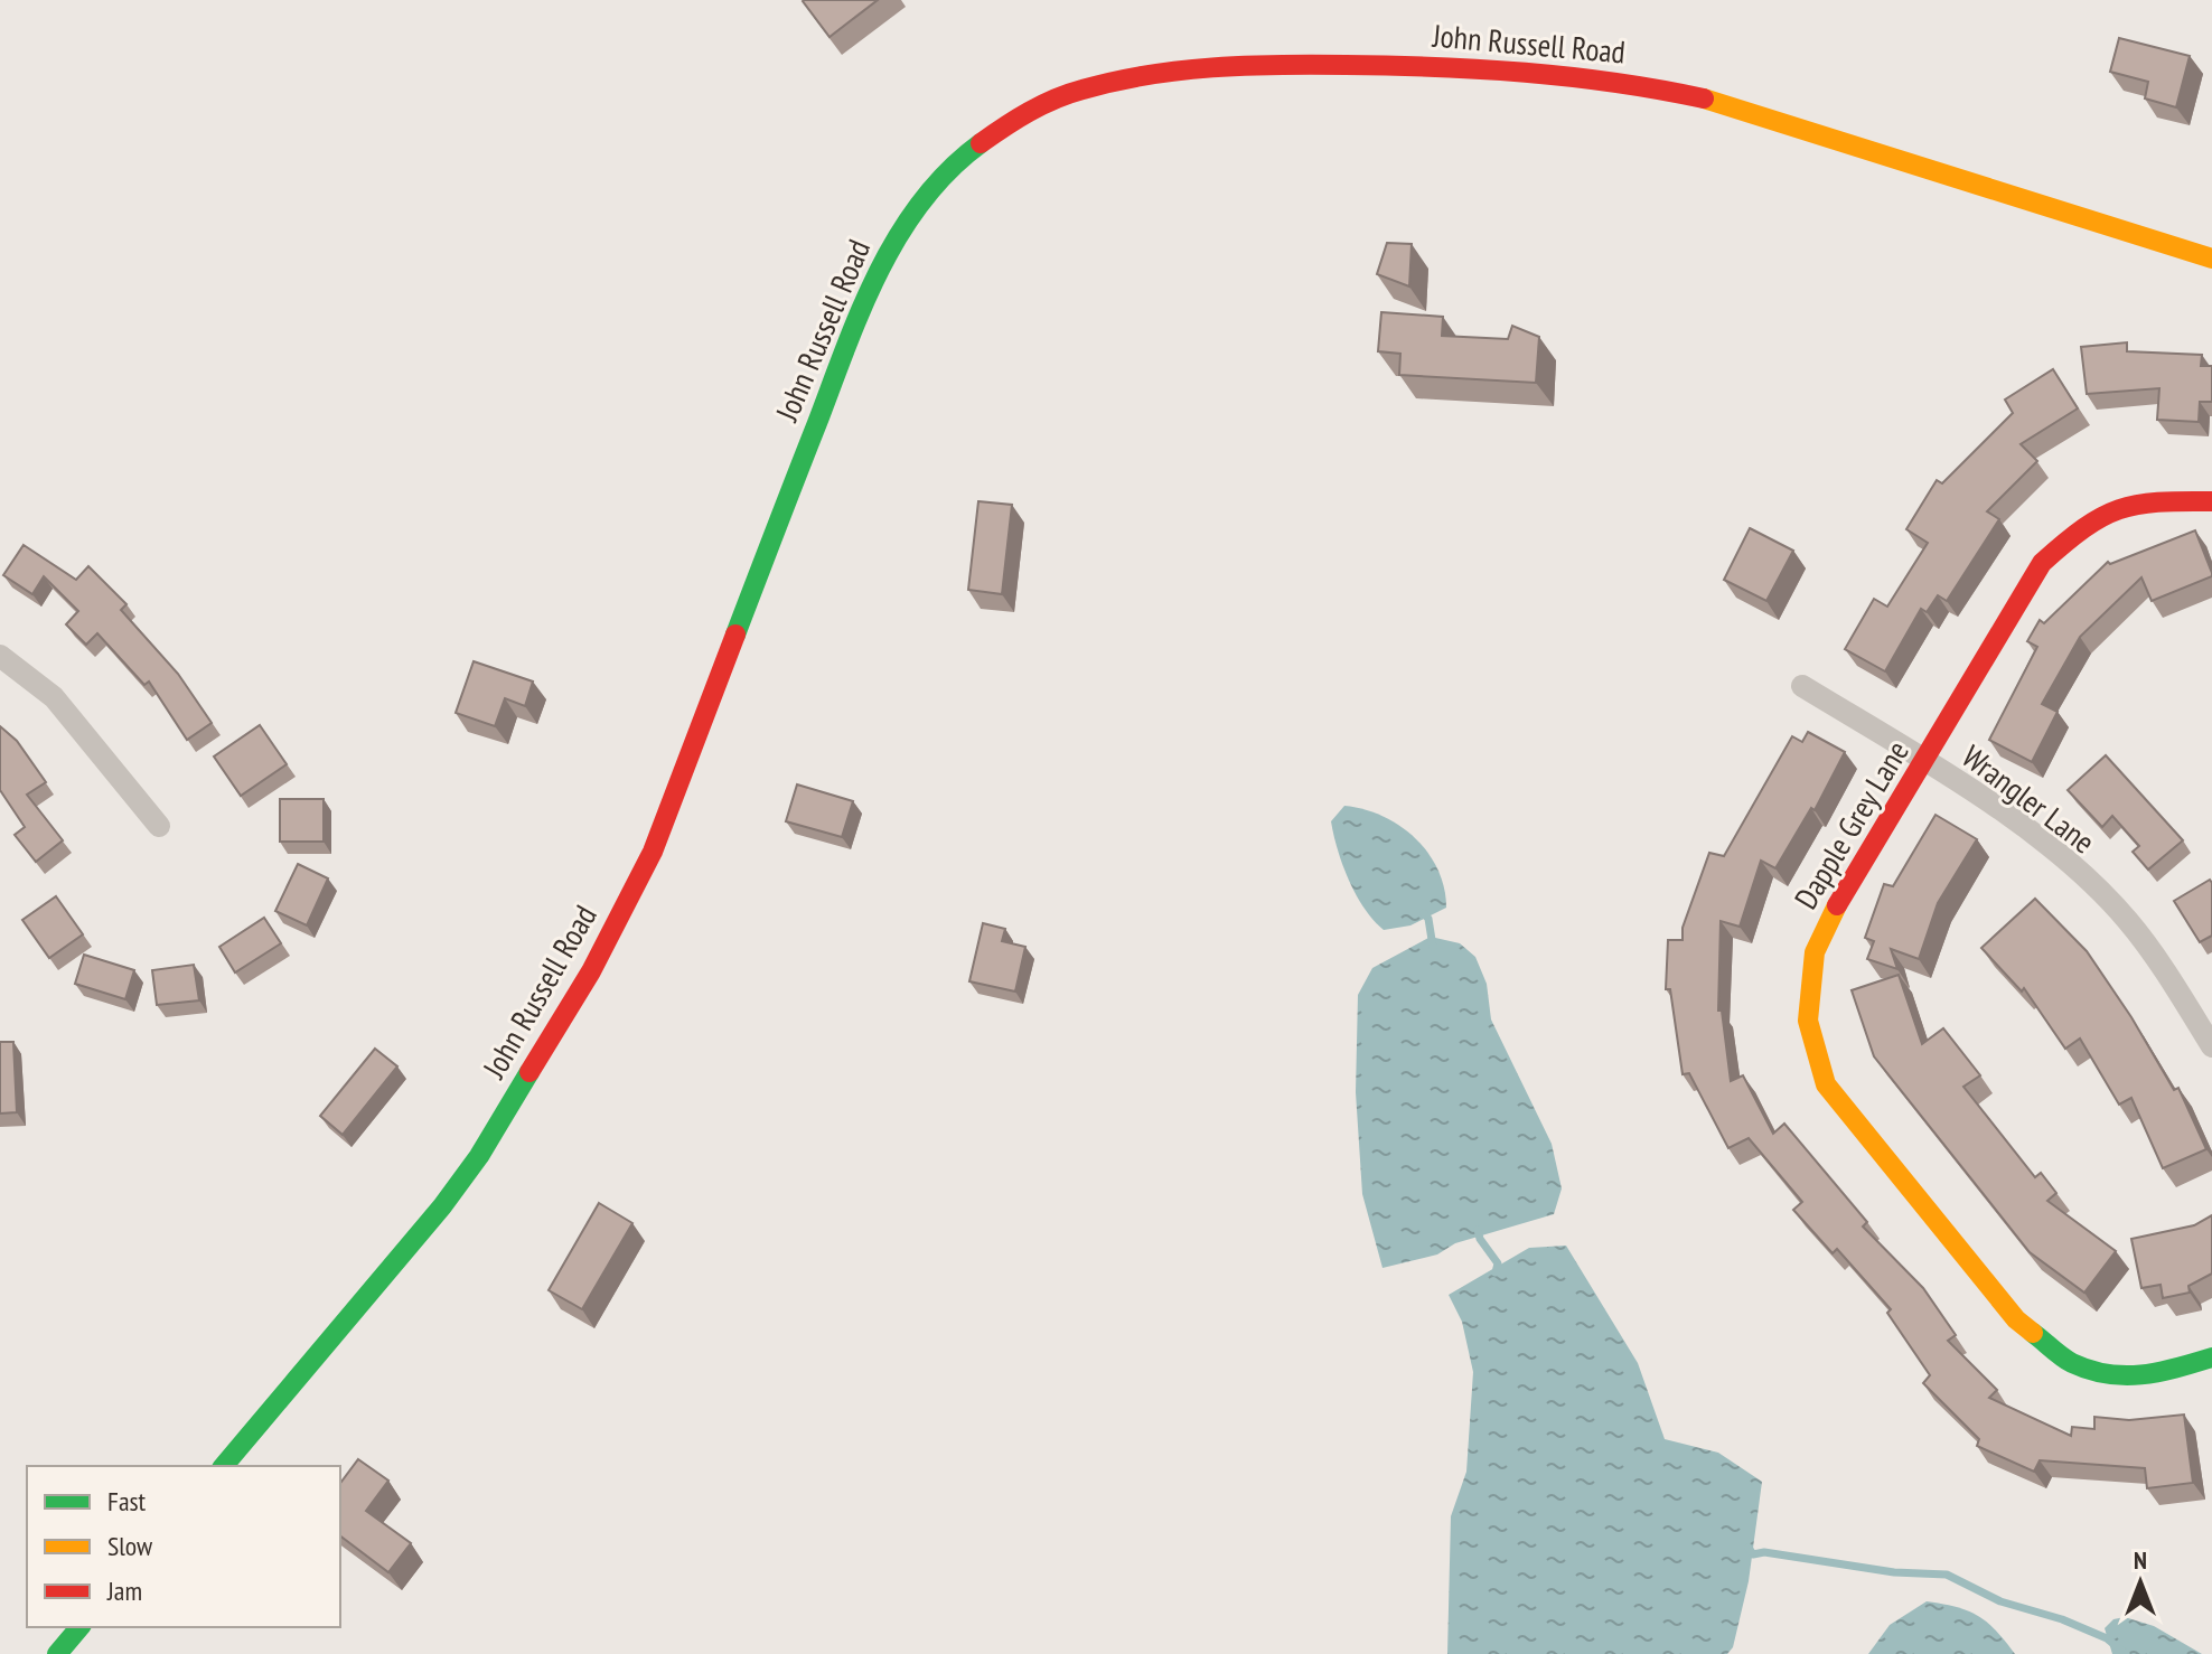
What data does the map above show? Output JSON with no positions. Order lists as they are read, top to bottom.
{
  "streets": {
    "street": ["John Russell Road", "Wrangler Lane", "Dapple Grey Lane"]
  },
  "crossings": [
    ["Wrangler Lane", "Dapple Grey Lane"]
  ],
  "legend": ["Fast", "Slow", "Jam"],
  "north": "top"
}
